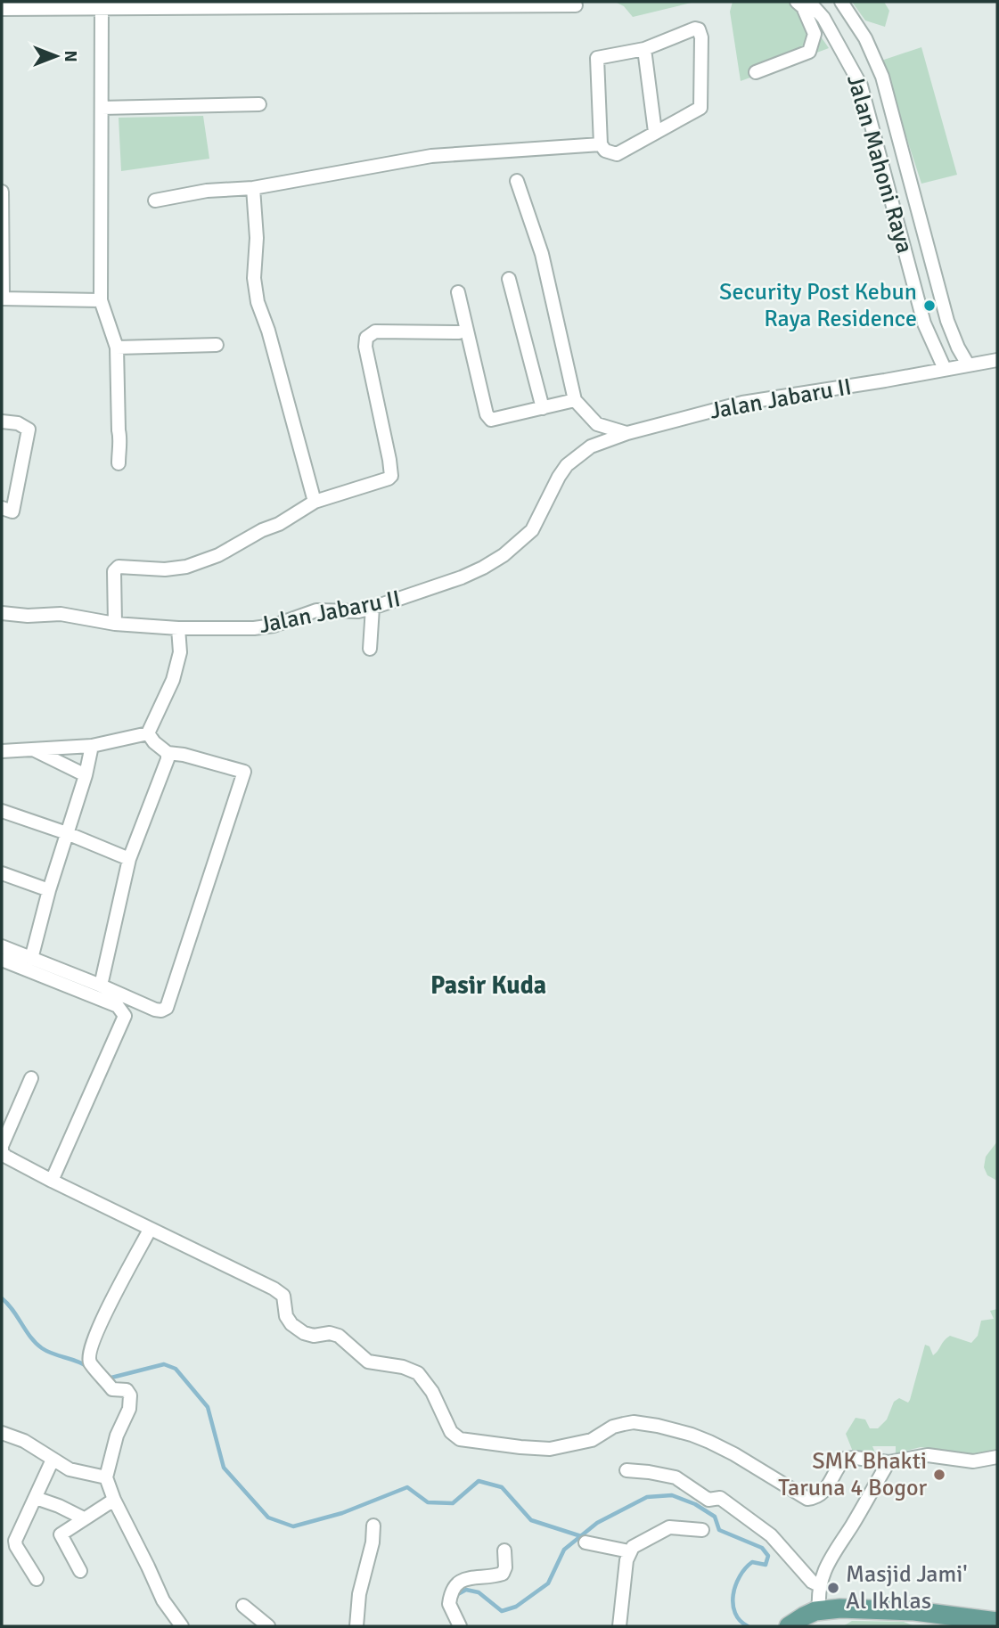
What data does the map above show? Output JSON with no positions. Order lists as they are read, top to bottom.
{
  "streets": {
    "street": ["Jalan Mahoni Raya", "Jalan Jabaru II"]
  },
  "crossings": [
    ["Jalan Mahoni Raya", "Jalan Jabaru II"]
  ],
  "districts": ["Pasir Kuda"],
  "places": ["Security Post Kebun Raya Residence", "SMK Bhakti Taruna 4 Bogor", "Masjid Jami' Al Ikhlas"],
  "north": "right"
}
